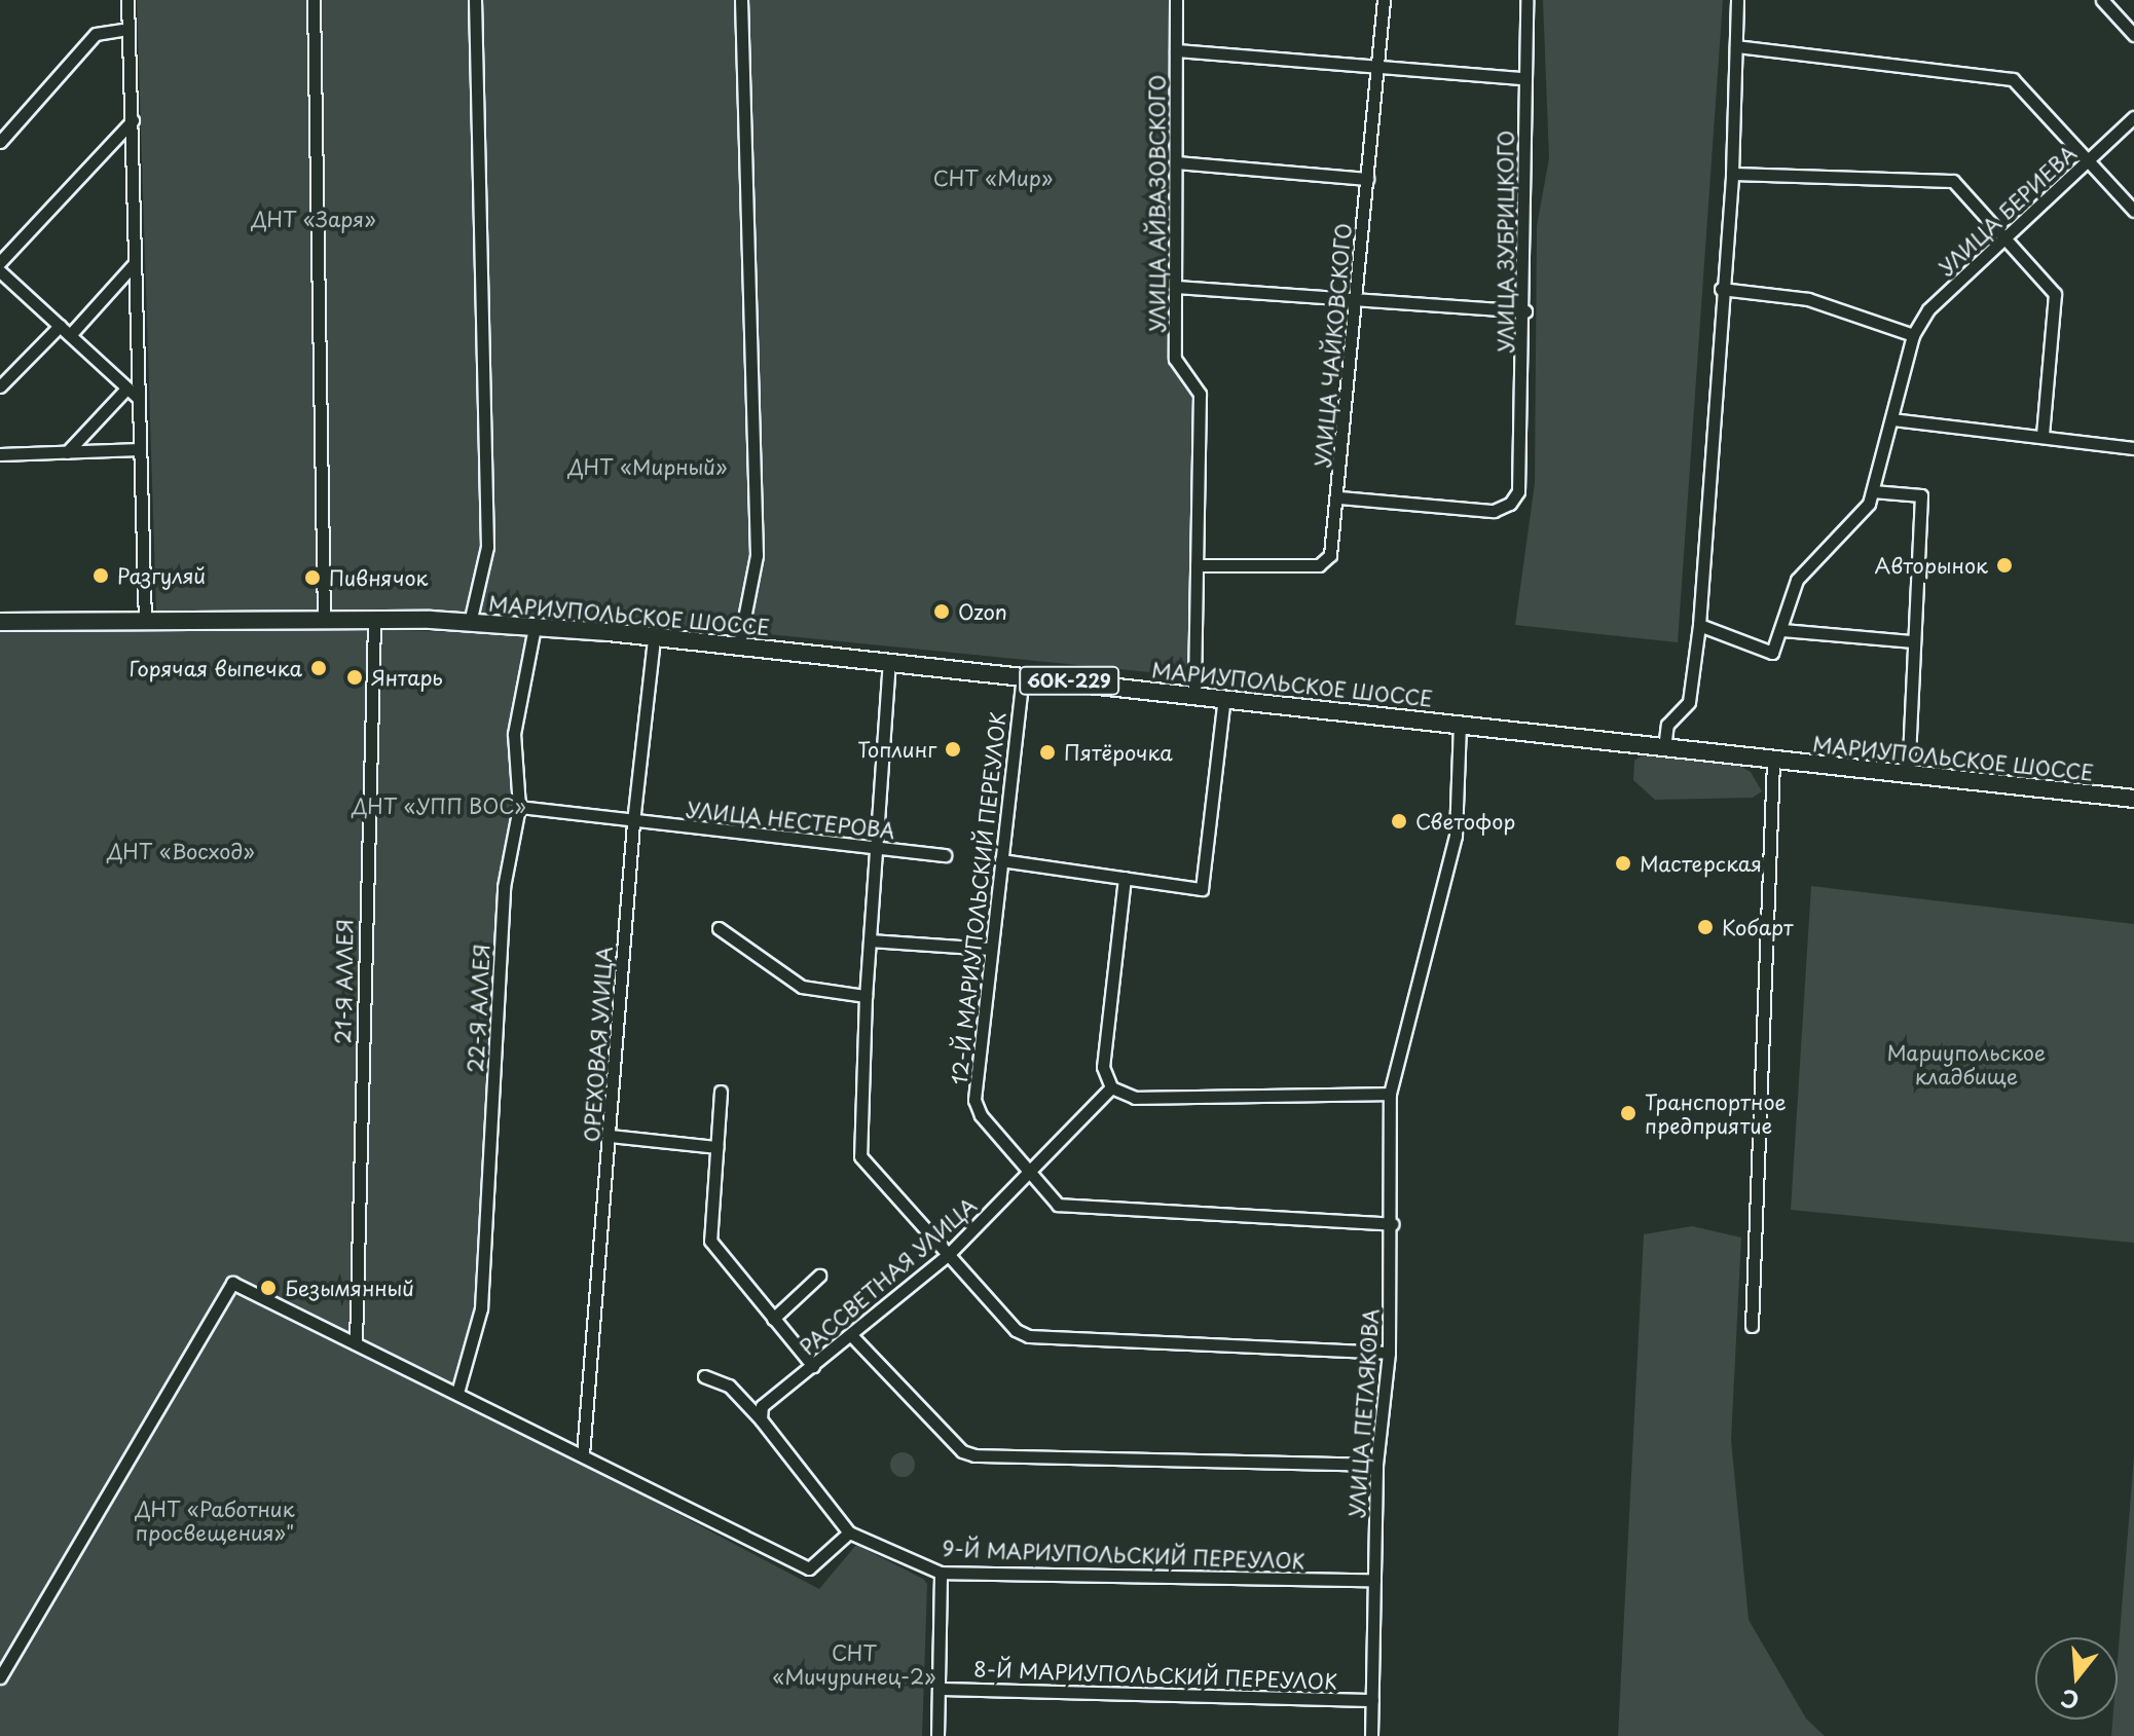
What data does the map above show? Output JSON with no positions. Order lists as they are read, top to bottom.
{
  "streets": {
    "main road": ["МАРИУПОЛЬСКОЕ ШОССЕ", "60К-229"],
    "street": [
      "УЛИЦА АЙВАЗОВСКОГО",
      "УЛИЦА БЕРИЕВА",
      "УЛИЦА ЗУБРИЦКОГО",
      "УЛИЦА ЧАЙКОВСКОГО",
      "УЛИЦА НЕСТЕРОВА",
      "12-Й МАРИУПОЛЬСКИЙ ПЕРЕУЛОК",
      "21-Я АЛЛЕЯ",
      "22-Я АЛЛЕЯ",
      "ОРЕХОВАЯ УЛИЦА",
      "РАССВЕТНАЯ УЛИЦА",
      "УЛИЦА ПЕТЛЯКОВА",
      "9-Й МАРИУПОЛЬСКИЙ ПЕРЕУЛОК",
      "8-Й МАРИУПОЛЬСКИЙ ПЕРЕУЛОК"
    ]
  },
  "crossings": [
    ["УЛИЦА АЙВАЗОВСКОГО", "УЛИЦА ЧАЙКОВСКОГО"],
    ["УЛИЦА АЙВАЗОВСКОГО", "МАРИУПОЛЬСКОЕ ШОССЕ"],
    ["УЛИЦА ЗУБРИЦКОГО", "УЛИЦА ЧАЙКОВСКОГО"],
    ["МАРИУПОЛЬСКОЕ ШОССЕ", "12-Й МАРИУПОЛЬСКИЙ ПЕРЕУЛОК"],
    ["МАРИУПОЛЬСКОЕ ШОССЕ", "21-Я АЛЛЕЯ"],
    ["МАРИУПОЛЬСКОЕ ШОССЕ", "22-Я АЛЛЕЯ"],
    ["МАРИУПОЛЬСКОЕ ШОССЕ", "ОРЕХОВАЯ УЛИЦА"],
    ["МАРИУПОЛЬСКОЕ ШОССЕ", "УЛИЦА ПЕТЛЯКОВА"],
    ["УЛИЦА НЕСТЕРОВА", "22-Я АЛЛЕЯ"],
    ["УЛИЦА НЕСТЕРОВА", "ОРЕХОВАЯ УЛИЦА"],
    ["12-Й МАРИУПОЛЬСКИЙ ПЕРЕУЛОК", "РАССВЕТНАЯ УЛИЦА"],
    ["12-Й МАРИУПОЛЬСКИЙ ПЕРЕУЛОК", "УЛИЦА ПЕТЛЯКОВА"],
    ["РАССВЕТНАЯ УЛИЦА", "9-Й МАРИУПОЛЬСКИЙ ПЕРЕУЛОК"],
    ["УЛИЦА ПЕТЛЯКОВА", "9-Й МАРИУПОЛЬСКИЙ ПЕРЕУЛОК"],
    ["УЛИЦА ПЕТЛЯКОВА", "8-Й МАРИУПОЛЬСКИЙ ПЕРЕУЛОК"]
  ],
  "parks": [
    "СНТ «Мир»",
    "ДНТ «Заря»",
    "ДНТ «Мирный»",
    "ДНТ «УПП ВОС»",
    "ДНТ «Восход»",
    "Мариупольское кладбище",
    "ДНТ «Работник просвещения»\"",
    "СНТ «Мичуринец-2»"
  ],
  "places": [
    "Авторынок",
    "Разгуляй",
    "Пивнячок",
    "Ozon",
    "Горячая выпечка",
    "Янтарь",
    "Топлинг",
    "Пятёрочка",
    "Светофор",
    "Мастерская",
    "Кобарт",
    "Транспортное предприятие",
    "Безымянный"
  ],
  "north": "bottom"
}
